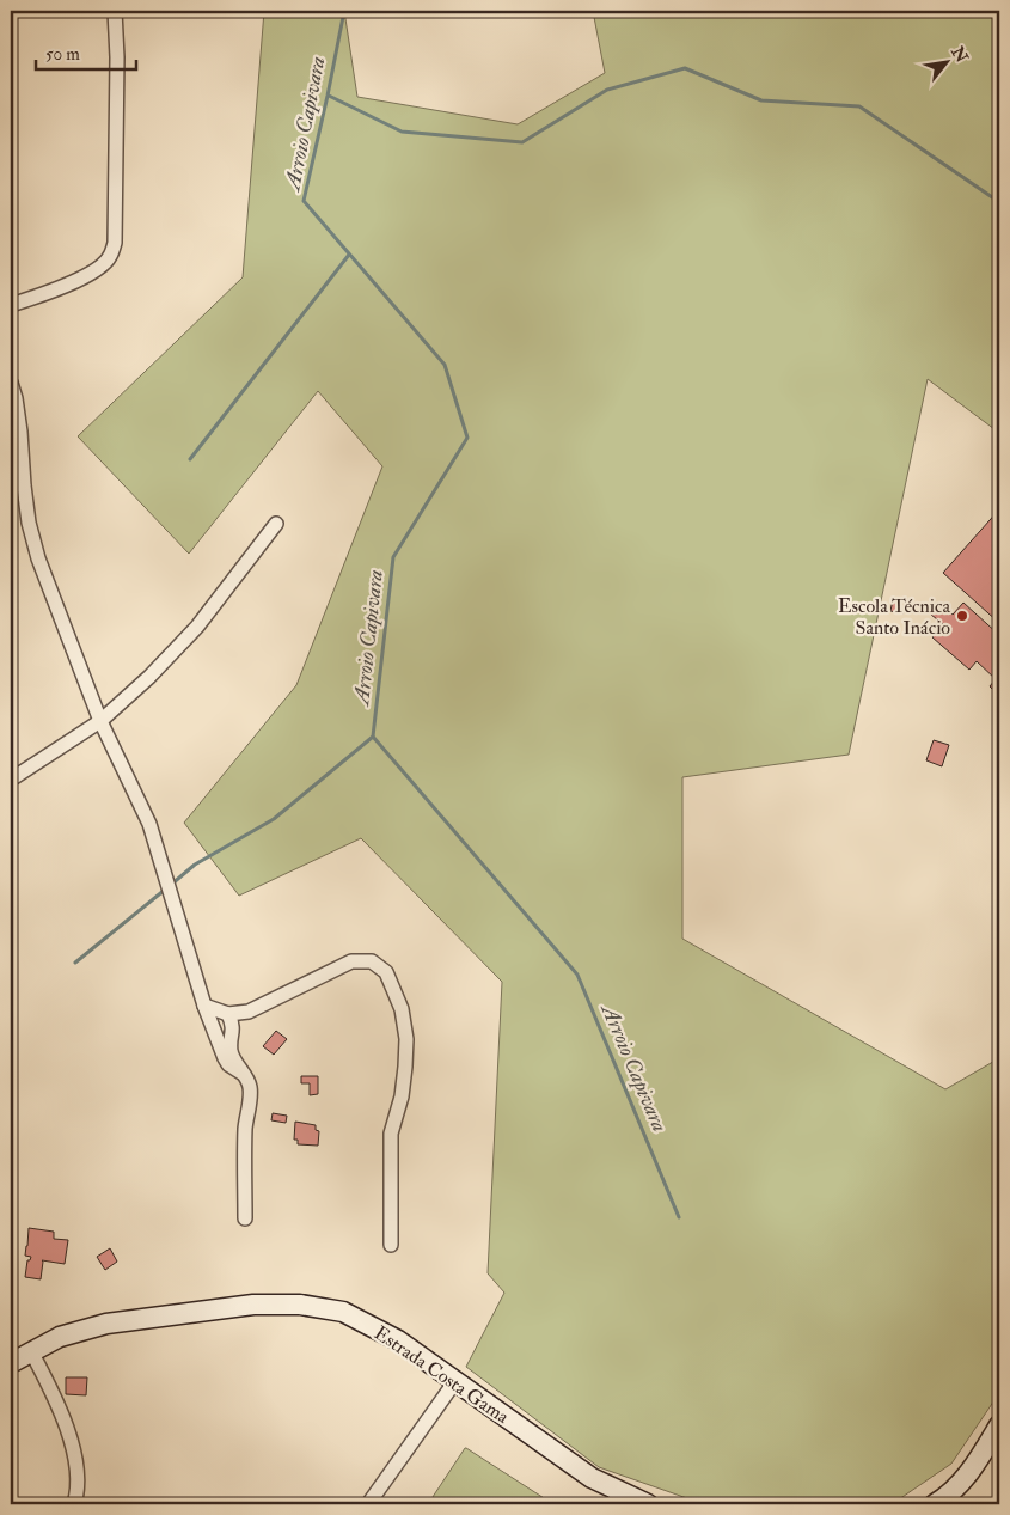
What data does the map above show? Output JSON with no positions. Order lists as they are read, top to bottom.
{
  "streets": {
    "main road": ["Estrada Costa Gama"]
  },
  "water": ["Arroio Capivara"],
  "places": ["Escola Técnica Santo Inácio"],
  "scale_bar": "50 m",
  "north": "top right"
}
